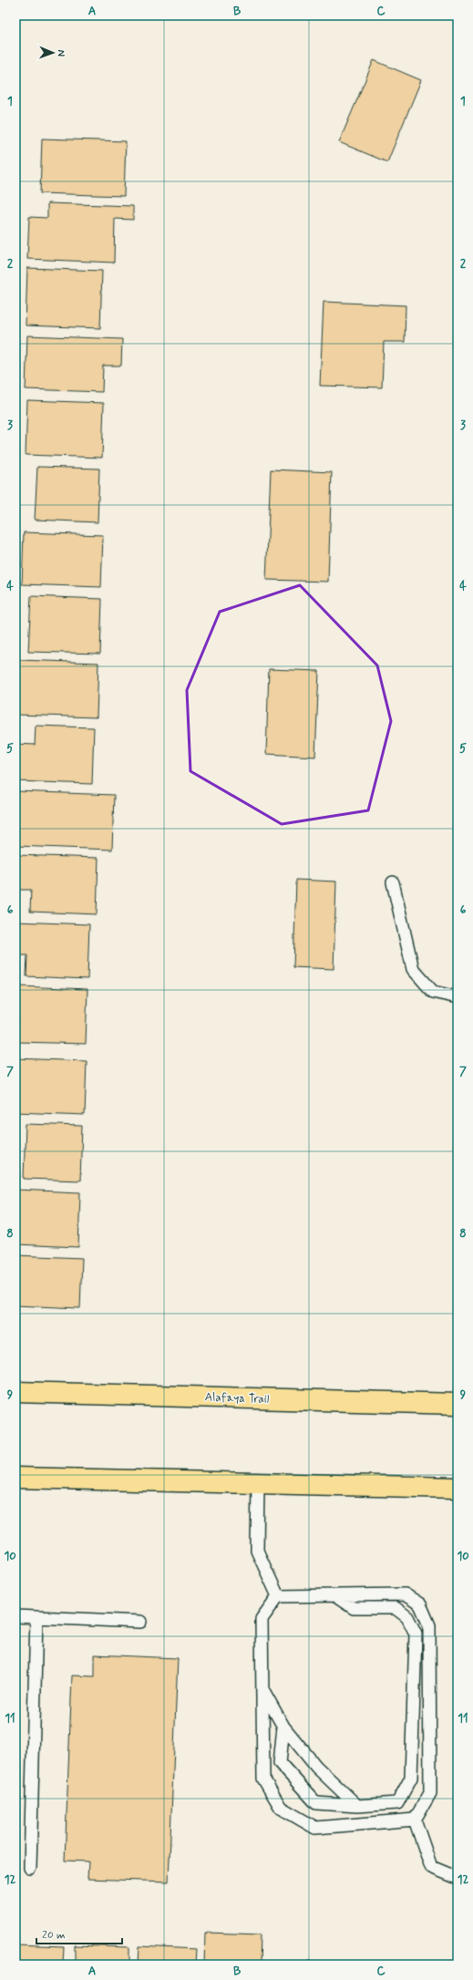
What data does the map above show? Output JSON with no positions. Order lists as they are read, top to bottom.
{
  "streets": {
    "main road": ["Alafaya Trail"]
  },
  "scale_bar": "20 m",
  "north": "right",
  "grid": {
    "columns": ["A", "B", "C"],
    "rows": [
      "1",
      "2",
      "3",
      "4",
      "5",
      "6",
      "7",
      "8",
      "9",
      "10",
      "11",
      "12"
    ]
  }
}
